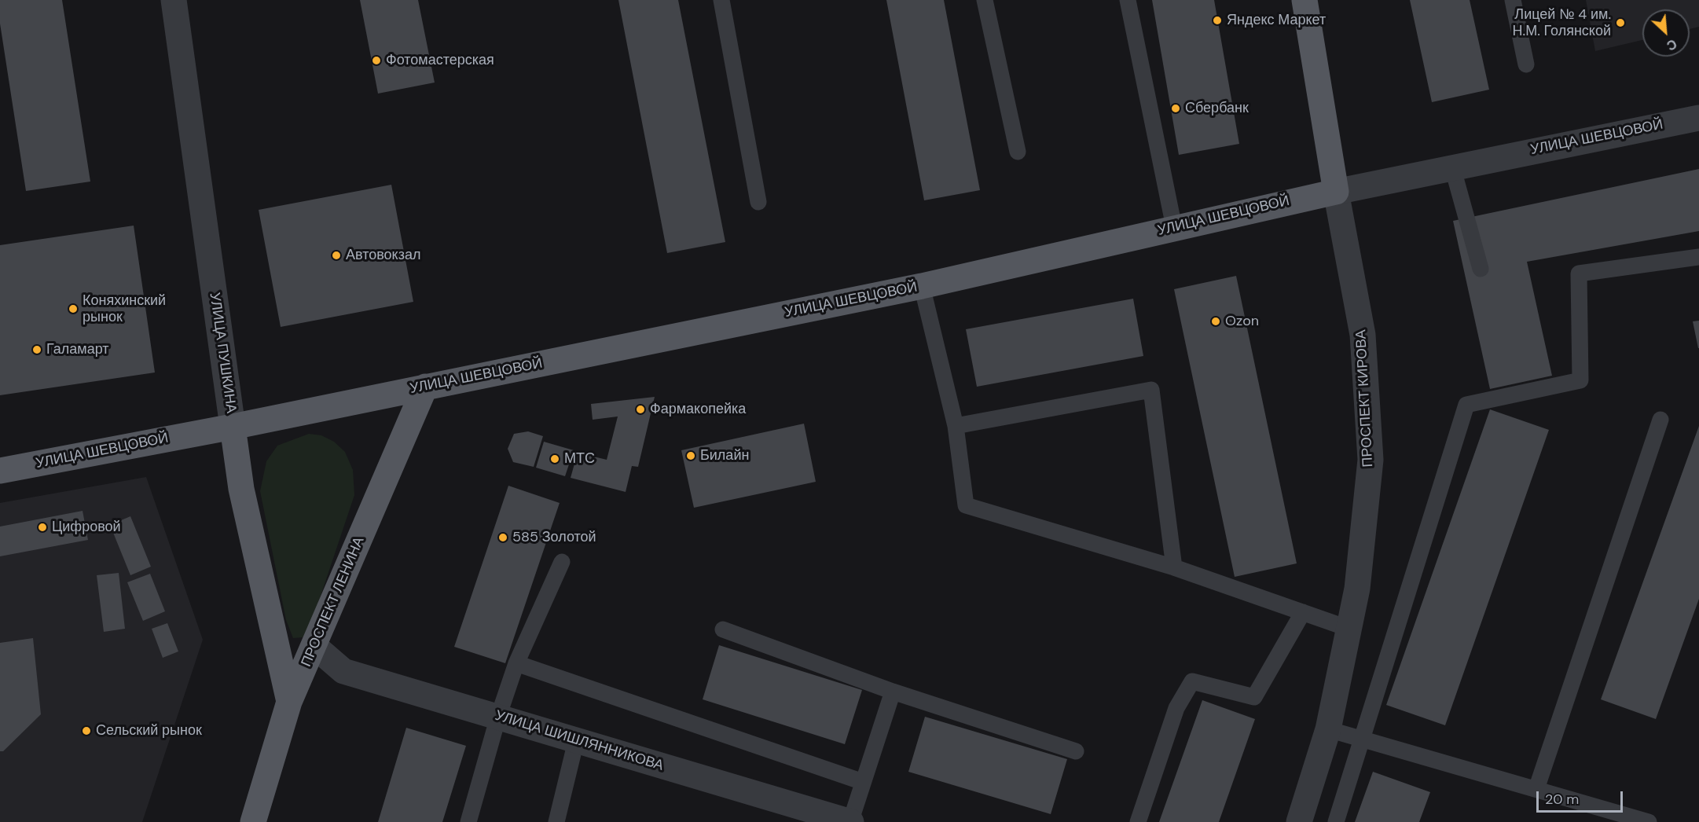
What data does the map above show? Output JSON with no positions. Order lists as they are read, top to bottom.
{
  "streets": {
    "main road": [
      "УЛИЦА ШЕВЦОВОЙ",
      "УЛИЦА ПУШКИНА",
      "ПРОСПЕКТ КИРОВА",
      "ПРОСПЕКТ ЛЕНИНА"
    ],
    "street": ["УЛИЦА ШИШЛЯННИКОВА"]
  },
  "crossings": [
    ["УЛИЦА ШЕВЦОВОЙ", "УЛИЦА ПУШКИНА"],
    ["УЛИЦА ШЕВЦОВОЙ", "ПРОСПЕКТ КИРОВА"],
    ["УЛИЦА ШЕВЦОВОЙ", "ПРОСПЕКТ ЛЕНИНА"],
    ["УЛИЦА ПУШКИНА", "ПРОСПЕКТ ЛЕНИНА"],
    ["ПРОСПЕКТ ЛЕНИНА", "УЛИЦА ШИШЛЯННИКОВА"]
  ],
  "places": [
    "Яндекс Маркет",
    "Лицей № 4 им. Н.М. Голянской",
    "Фотомастерская",
    "Сбербанк",
    "Автовокзал",
    "Коняхинский рынок",
    "Ozon",
    "Галамарт",
    "Фармакопейка",
    "Билайн",
    "МТС",
    "Цифровой",
    "585 Золотой",
    "Сельский рынок"
  ],
  "scale_bar": "20 m",
  "north": "bottom right"
}
